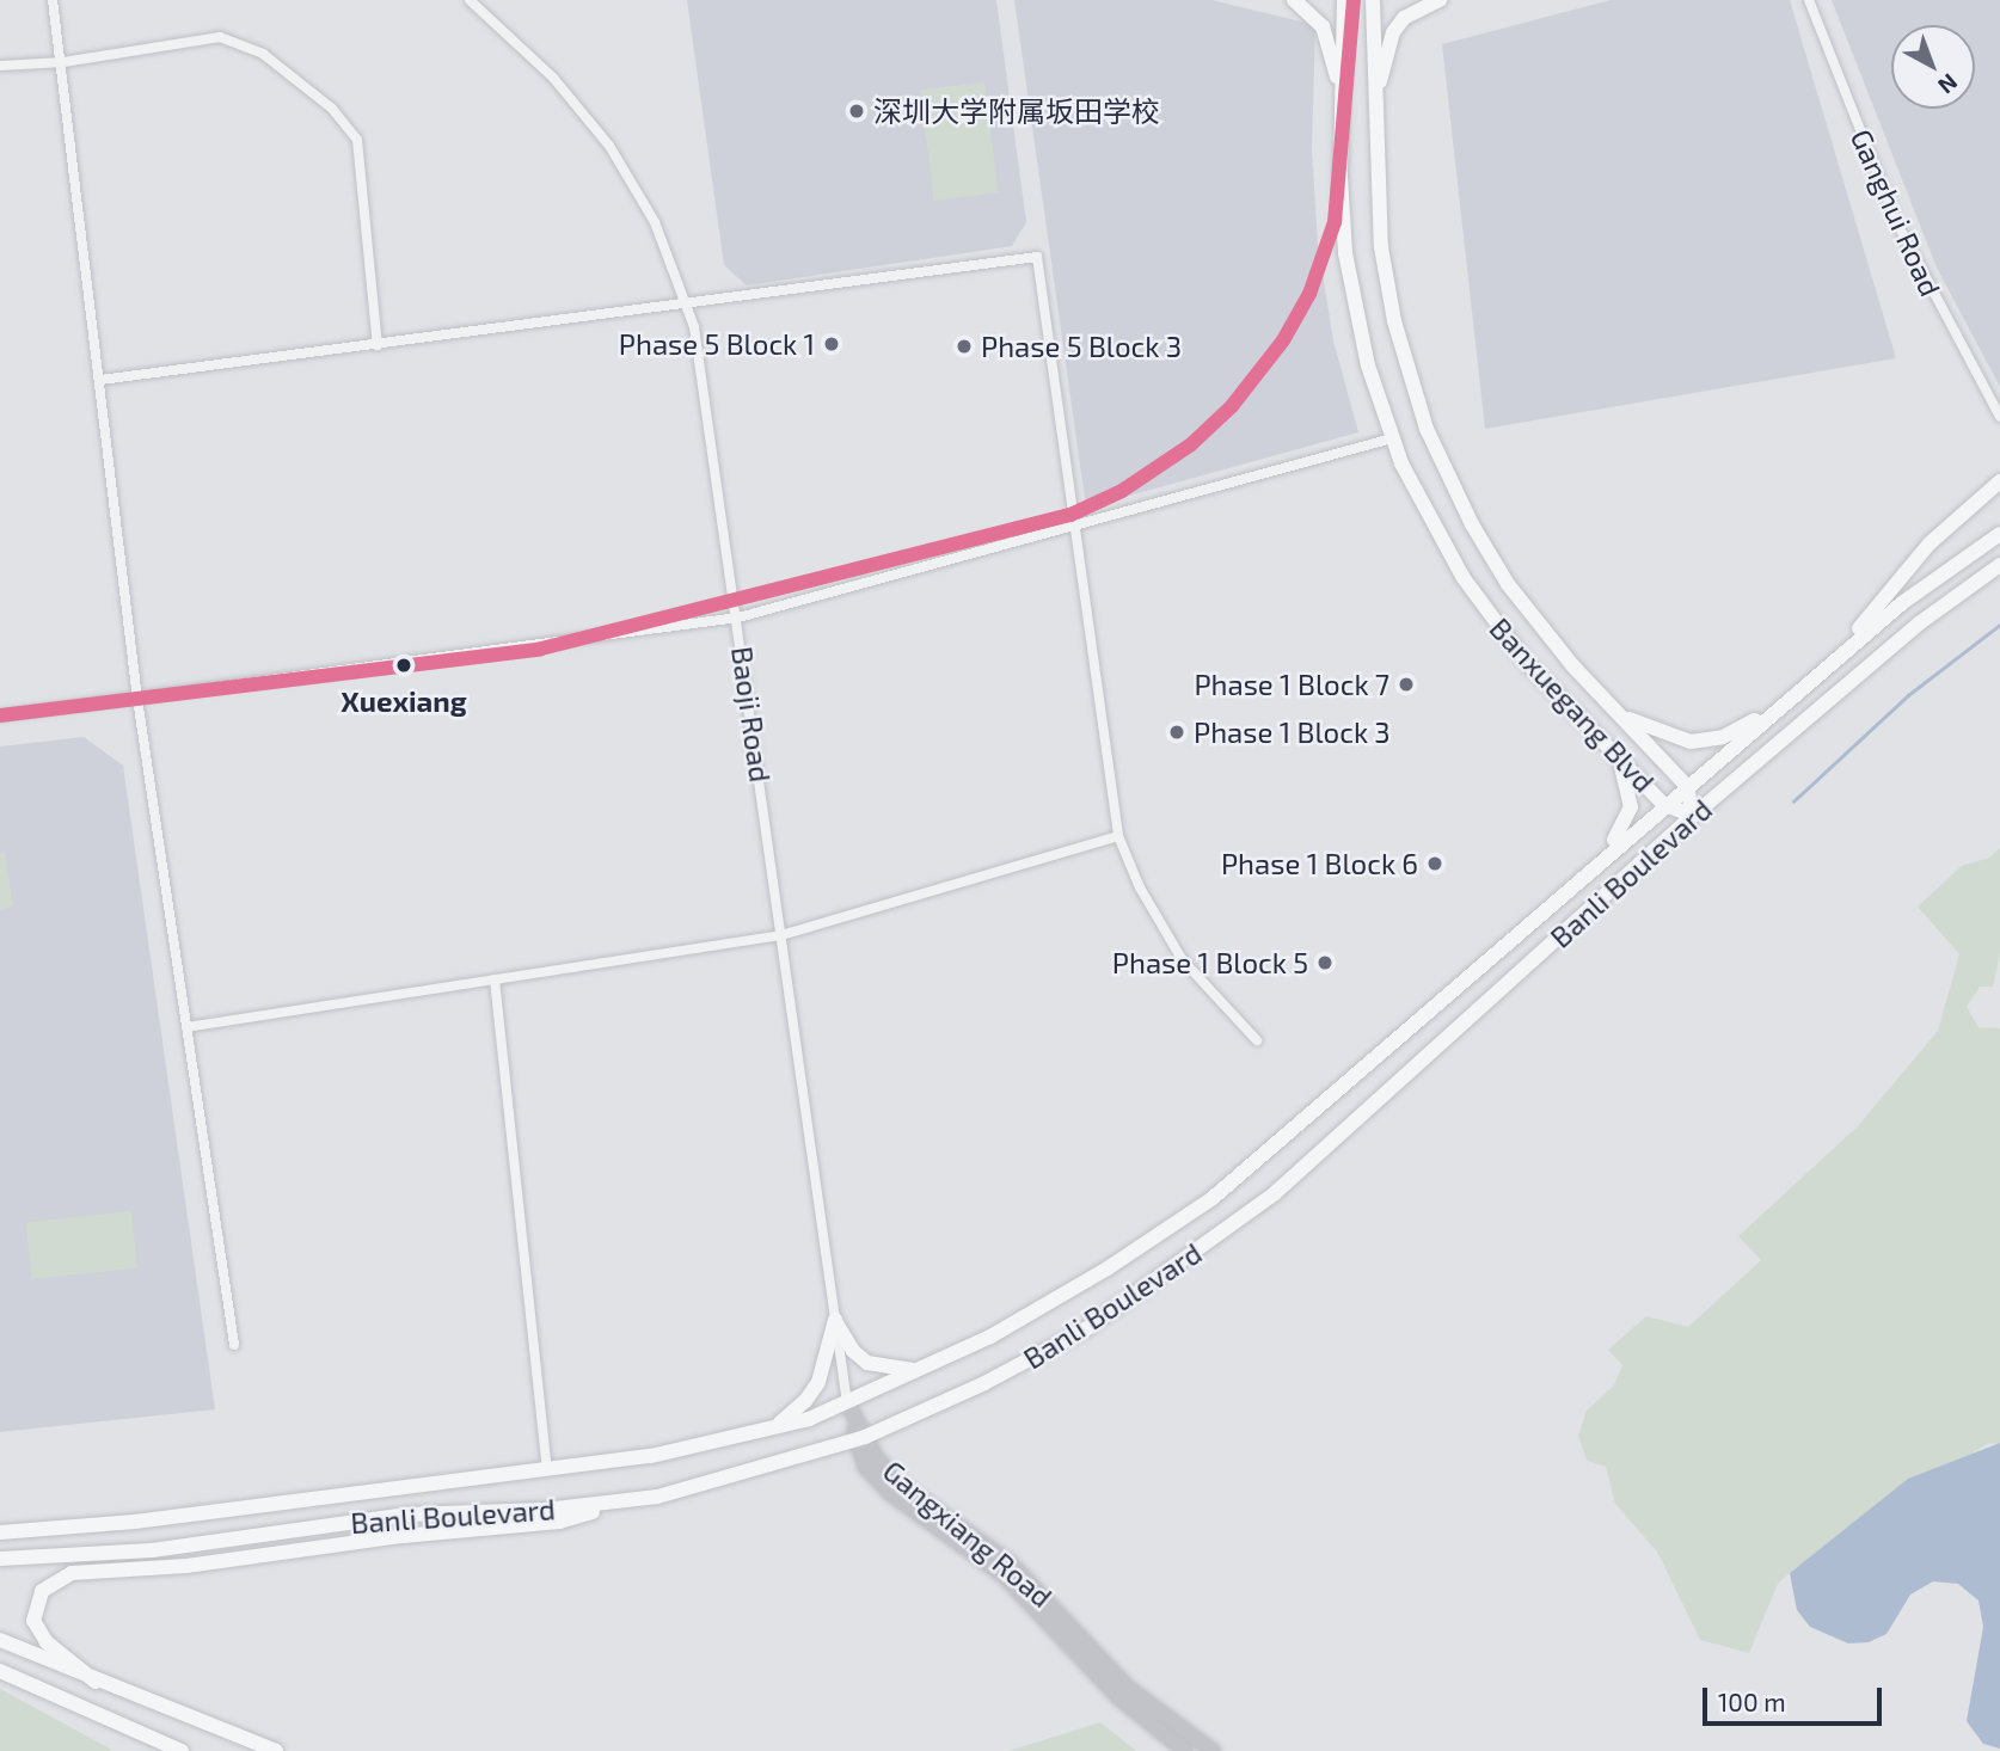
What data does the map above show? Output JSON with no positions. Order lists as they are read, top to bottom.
{
  "streets": {
    "main road": ["Banxuegang Blvd", "Banli Boulevard"],
    "street": ["Ganghui Road", "Baoji Road", "Gangxiang Road"]
  },
  "crossings": [
    ["Banxuegang Blvd", "Banli Boulevard"],
    ["Baoji Road", "Banli Boulevard"],
    ["Baoji Road", "Gangxiang Road"],
    ["Banli Boulevard", "Gangxiang Road"]
  ],
  "places": [
    "深圳大学附属坂田学校",
    "Phase 5 Block 1",
    "Phase 5 Block 3",
    "Xuexiang",
    "Phase 1 Block 7",
    "Phase 1 Block 3",
    "Phase 1 Block 6",
    "Phase 1 Block 5"
  ],
  "scale_bar": "100 m",
  "north": "bottom right"
}
